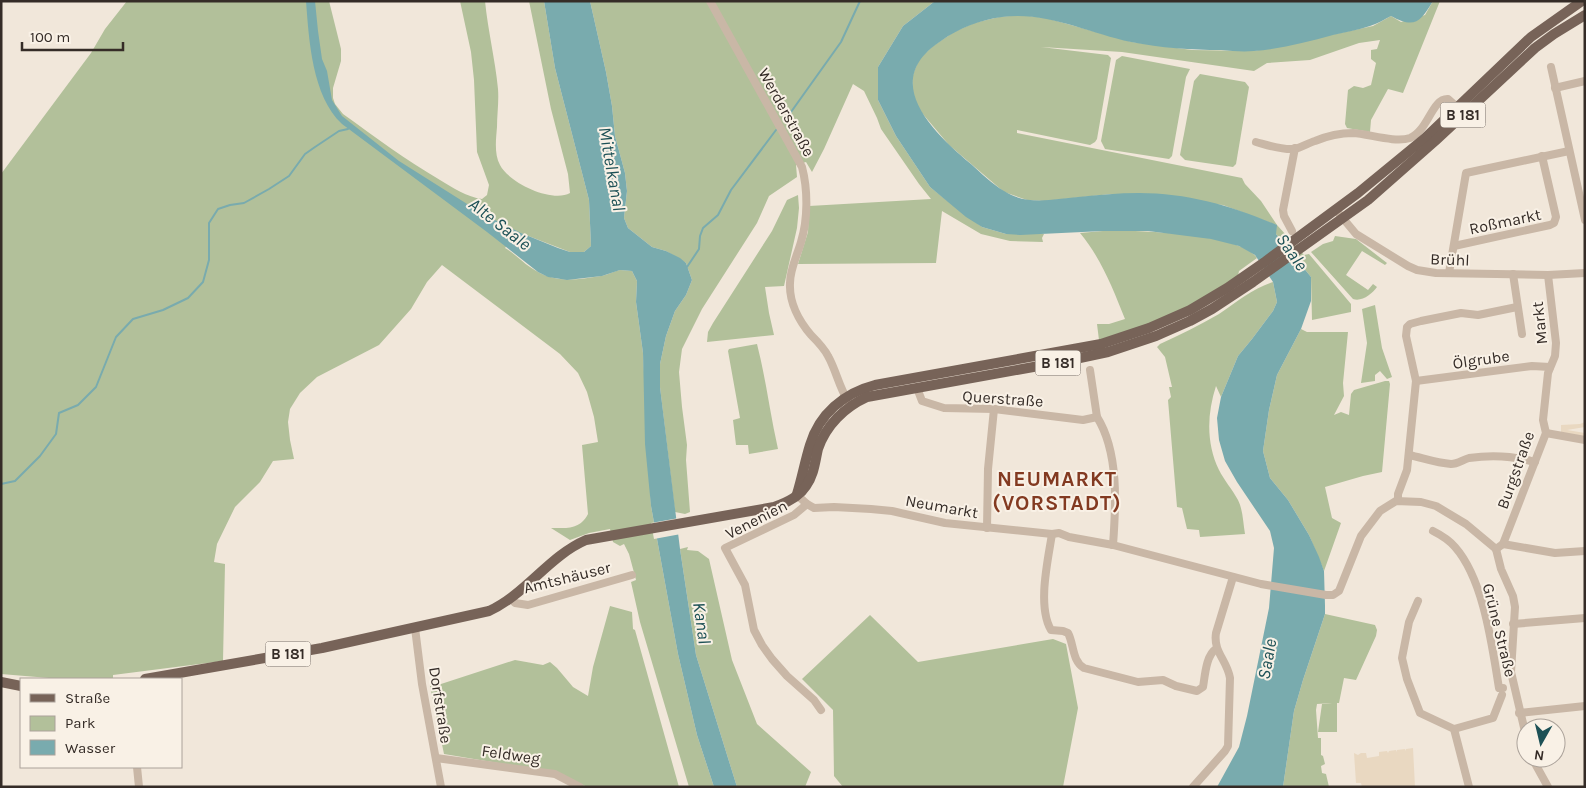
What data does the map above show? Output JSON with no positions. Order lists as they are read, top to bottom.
{
  "streets": {
    "main road": ["B 181", "Amtshäuser"],
    "street": [
      "Werderstraße",
      "Roßmarkt",
      "Brühl",
      "Markt",
      "Ölgrube",
      "Querstraße",
      "Burgstraße",
      "Neumarkt",
      "Venenien",
      "Grüne Straße",
      "Dorfstraße",
      "Feldweg"
    ]
  },
  "crossings": [
    ["Werderstraße", "B 181"],
    ["B 181", "Brühl"],
    ["B 181", "Querstraße"],
    ["B 181", "Amtshäuser"],
    ["B 181", "Dorfstraße"],
    ["Roßmarkt", "Brühl"],
    ["Brühl", "Markt"],
    ["Markt", "Ölgrube"],
    ["Markt", "Burgstraße"],
    ["Ölgrube", "Burgstraße"],
    ["Neumarkt", "Venenien"],
    ["Amtshäuser", "Dorfstraße"],
    ["Dorfstraße", "Feldweg"]
  ],
  "districts": ["NEUMARKT (VORSTADT)"],
  "water": [
    "Mittelkanal",
    "Alte Saale",
    "Saale",
    "Kanal"
  ],
  "legend": ["Straße", "Park", "Wasser"],
  "scale_bar": "100 m",
  "north": "bottom"
}
